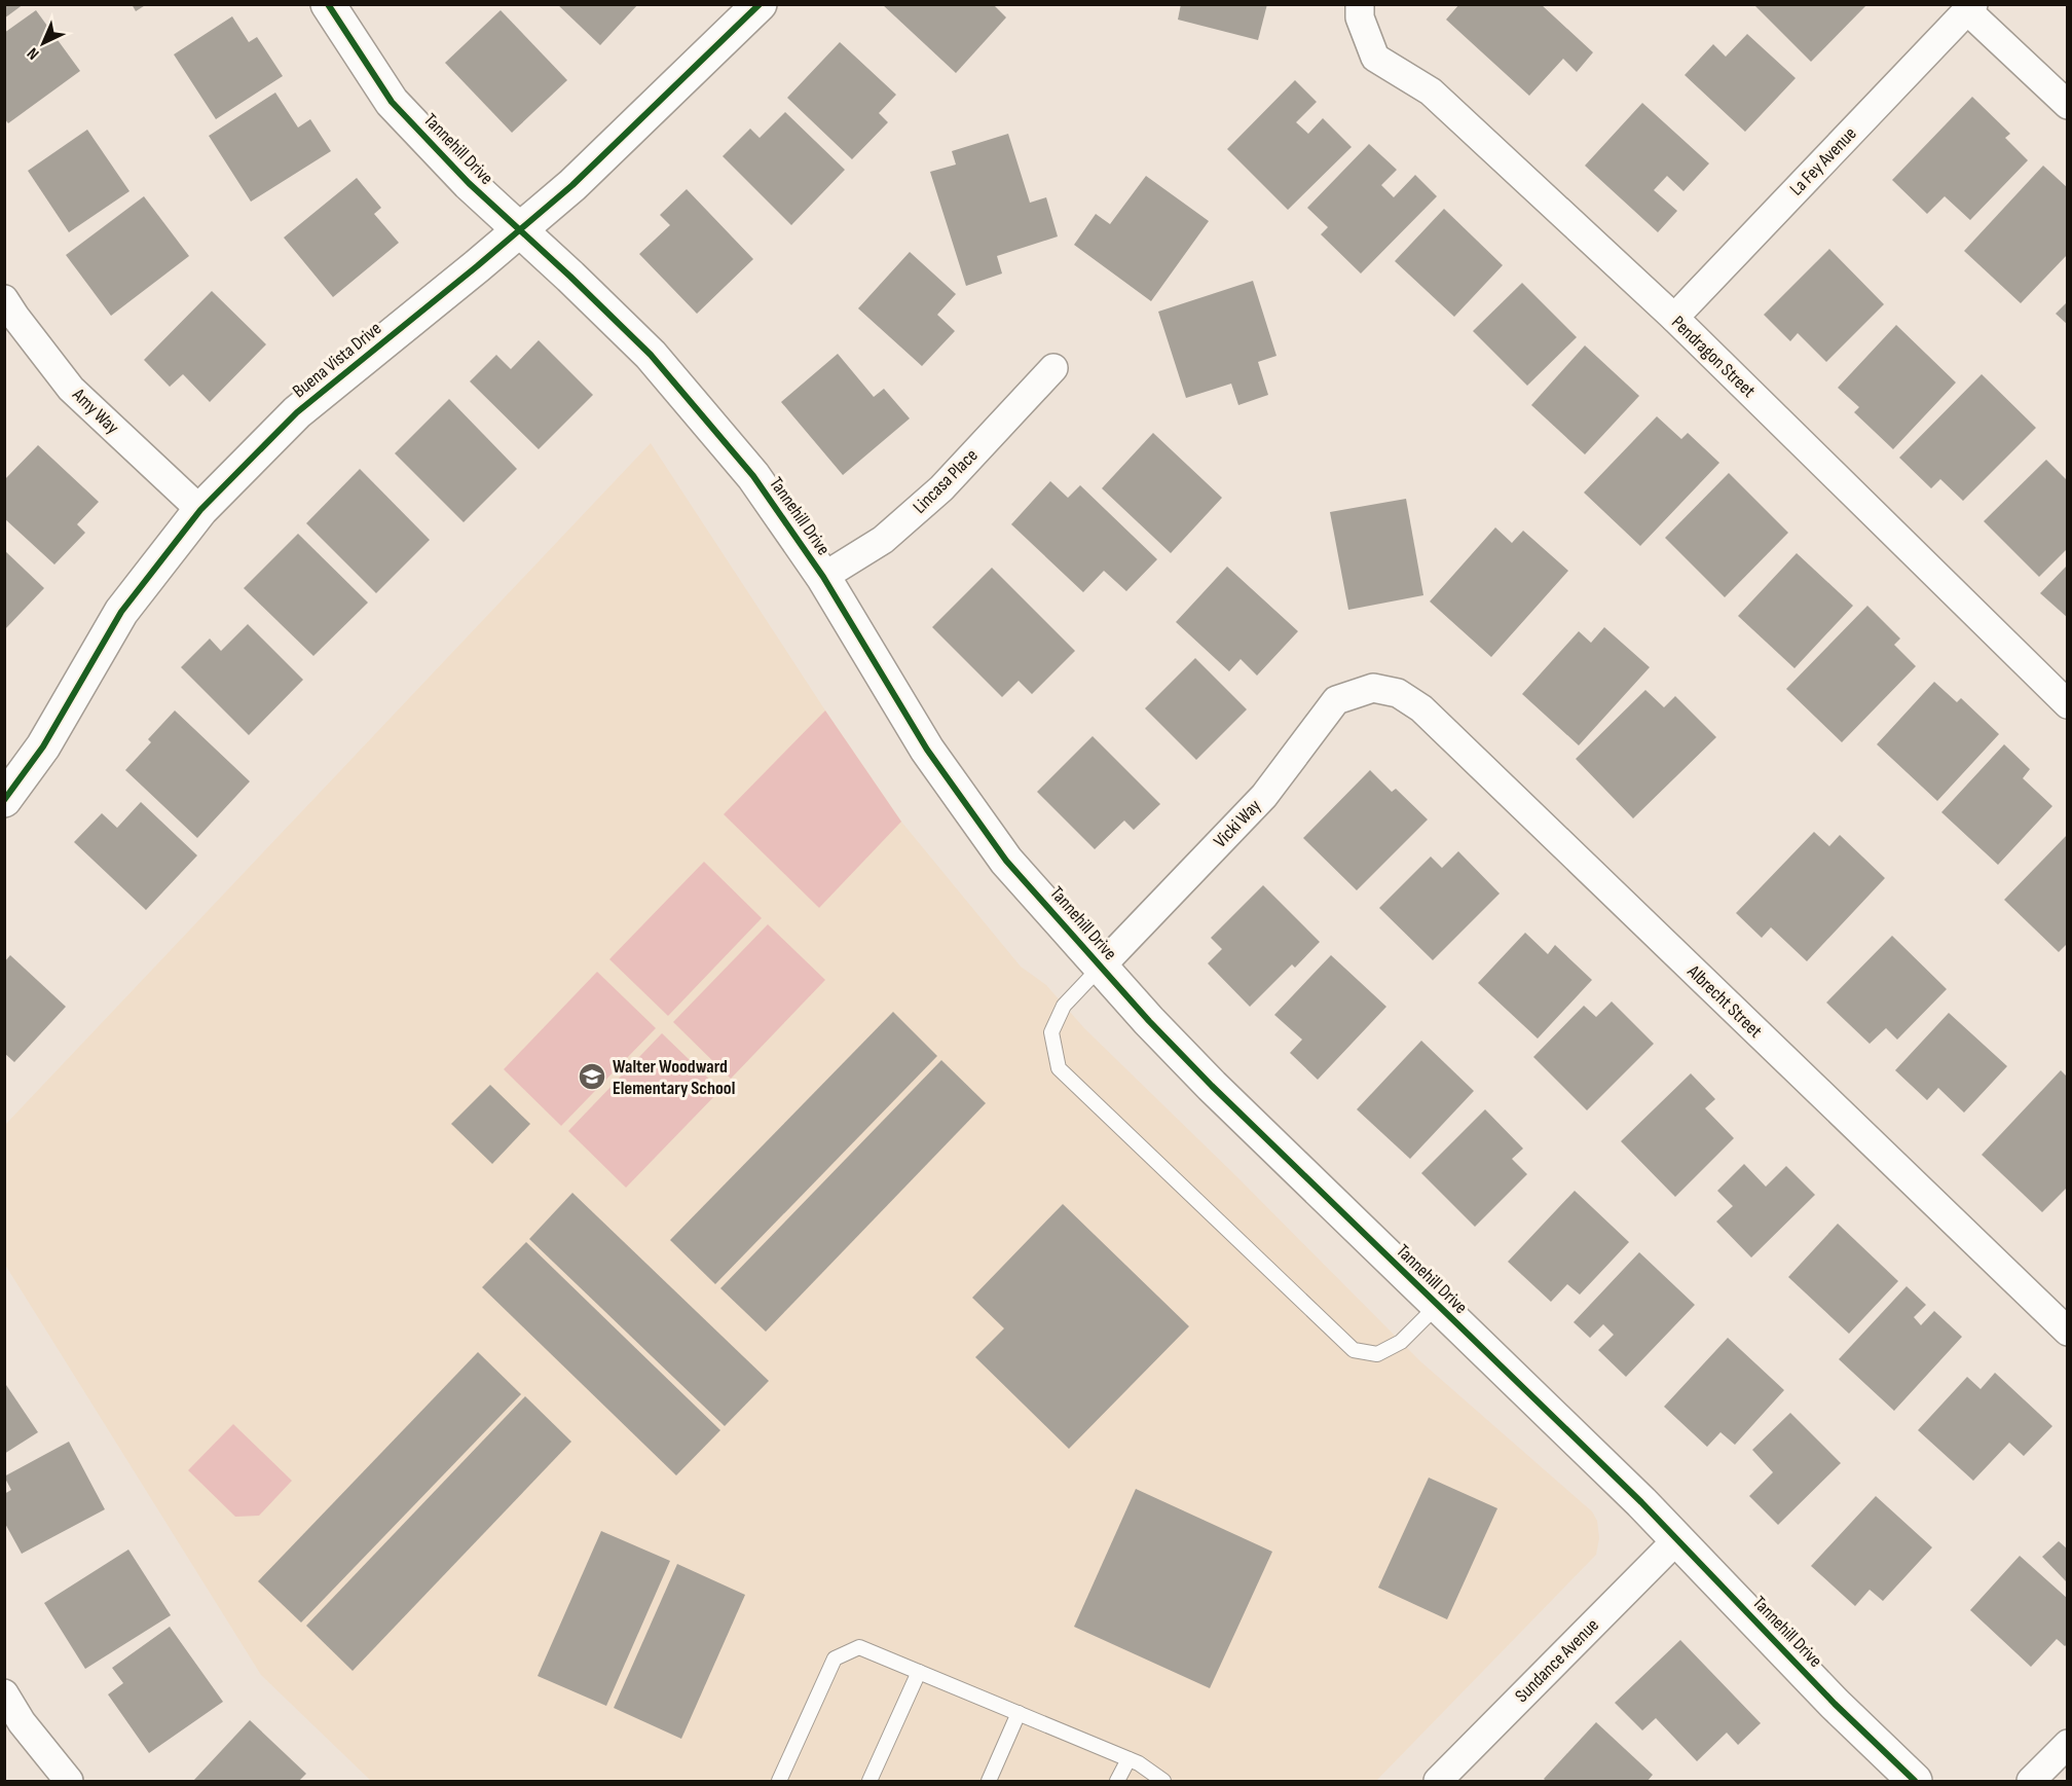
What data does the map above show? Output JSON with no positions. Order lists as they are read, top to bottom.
{
  "streets": {
    "street": [
      "Tannehill Drive",
      "La Fey Avenue",
      "Pendragon Street",
      "Buena Vista Drive",
      "Amy Way",
      "Lincasa Place",
      "Vicki Way",
      "Albrecht Street",
      "Sundance Avenue"
    ]
  },
  "crossings": [
    ["Tannehill Drive", "Buena Vista Drive"],
    ["Tannehill Drive", "Lincasa Place"],
    ["Tannehill Drive", "Vicki Way"],
    ["Tannehill Drive", "Sundance Avenue"],
    ["La Fey Avenue", "Pendragon Street"],
    ["Buena Vista Drive", "Amy Way"],
    ["Vicki Way", "Albrecht Street"]
  ],
  "places": {
    "school or university": ["Walter Woodward Elementary School"]
  },
  "north": "bottom left"
}
